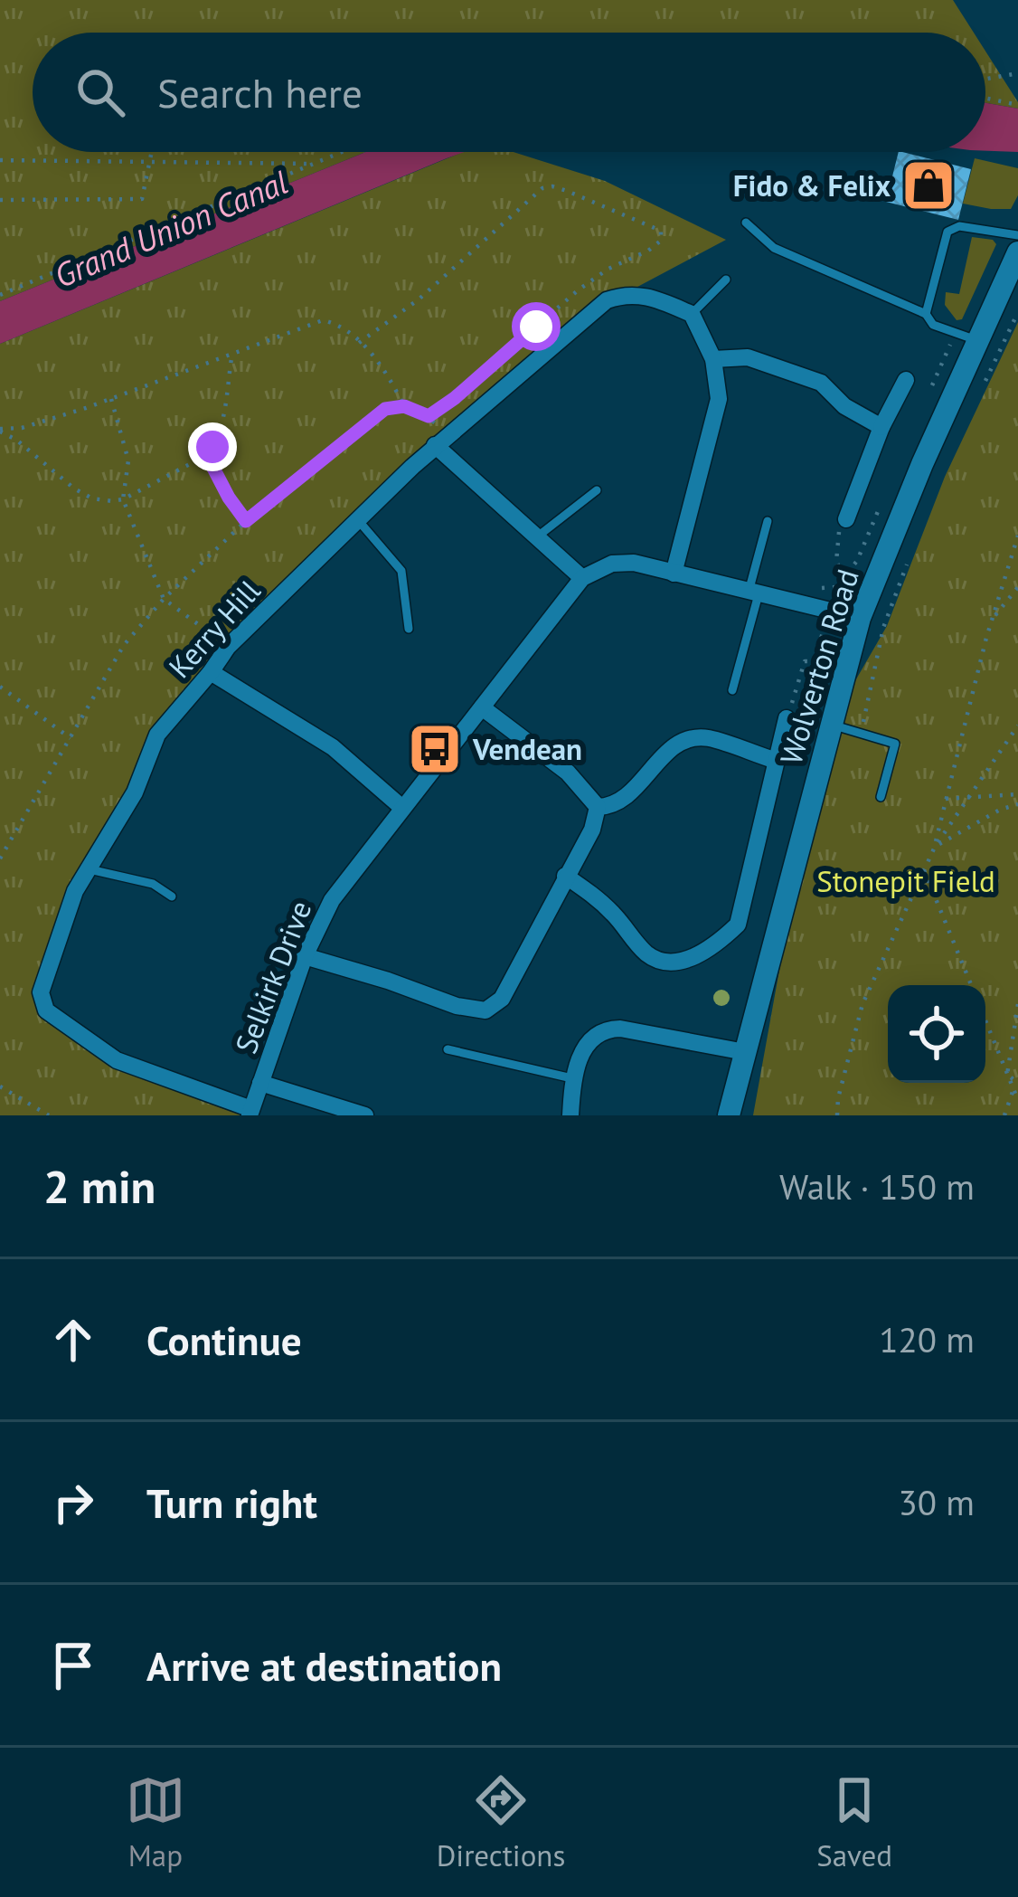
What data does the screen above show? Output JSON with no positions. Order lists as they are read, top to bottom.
{
  "streets": {
    "street": ["Kerry Hill", "Wolverton Road", "Selkirk Drive"]
  },
  "crossings": [
    ["Kerry Hill", "Selkirk Drive"]
  ],
  "water": ["Grand Union Canal"],
  "parks": ["Stonepit Field"],
  "places": {
    "shop": ["Fido & Felix"],
    "bus stop": ["Vendean"]
  },
  "page": {
    "search": "Search here",
    "heading": ["2 min", "Walk · 150 m"],
    "list": [
      ["Continue", "120 m"],
      ["Turn right", "30 m"],
      "Arrive at destination"
    ],
    "nav": ["Map", "Directions", "Saved"]
  }
}
